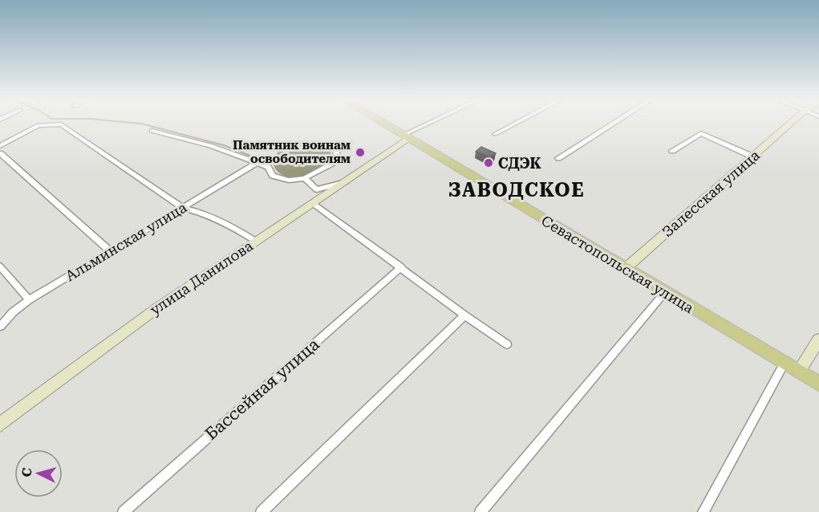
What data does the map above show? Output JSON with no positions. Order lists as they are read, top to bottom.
{
  "streets": {
    "main road": ["Залесская улица", "Севастопольская улица", "улица Данилова"],
    "street": ["Альминская улица", "Бассейная улица"]
  },
  "crossings": [
    ["Залесская улица", "Севастопольская улица"],
    ["Севастопольская улица", "улица Данилова"]
  ],
  "districts": ["ЗАВОДСКОЕ"],
  "places": ["Памятник воинам освободителям", "СДЭК"],
  "north": "left"
}
